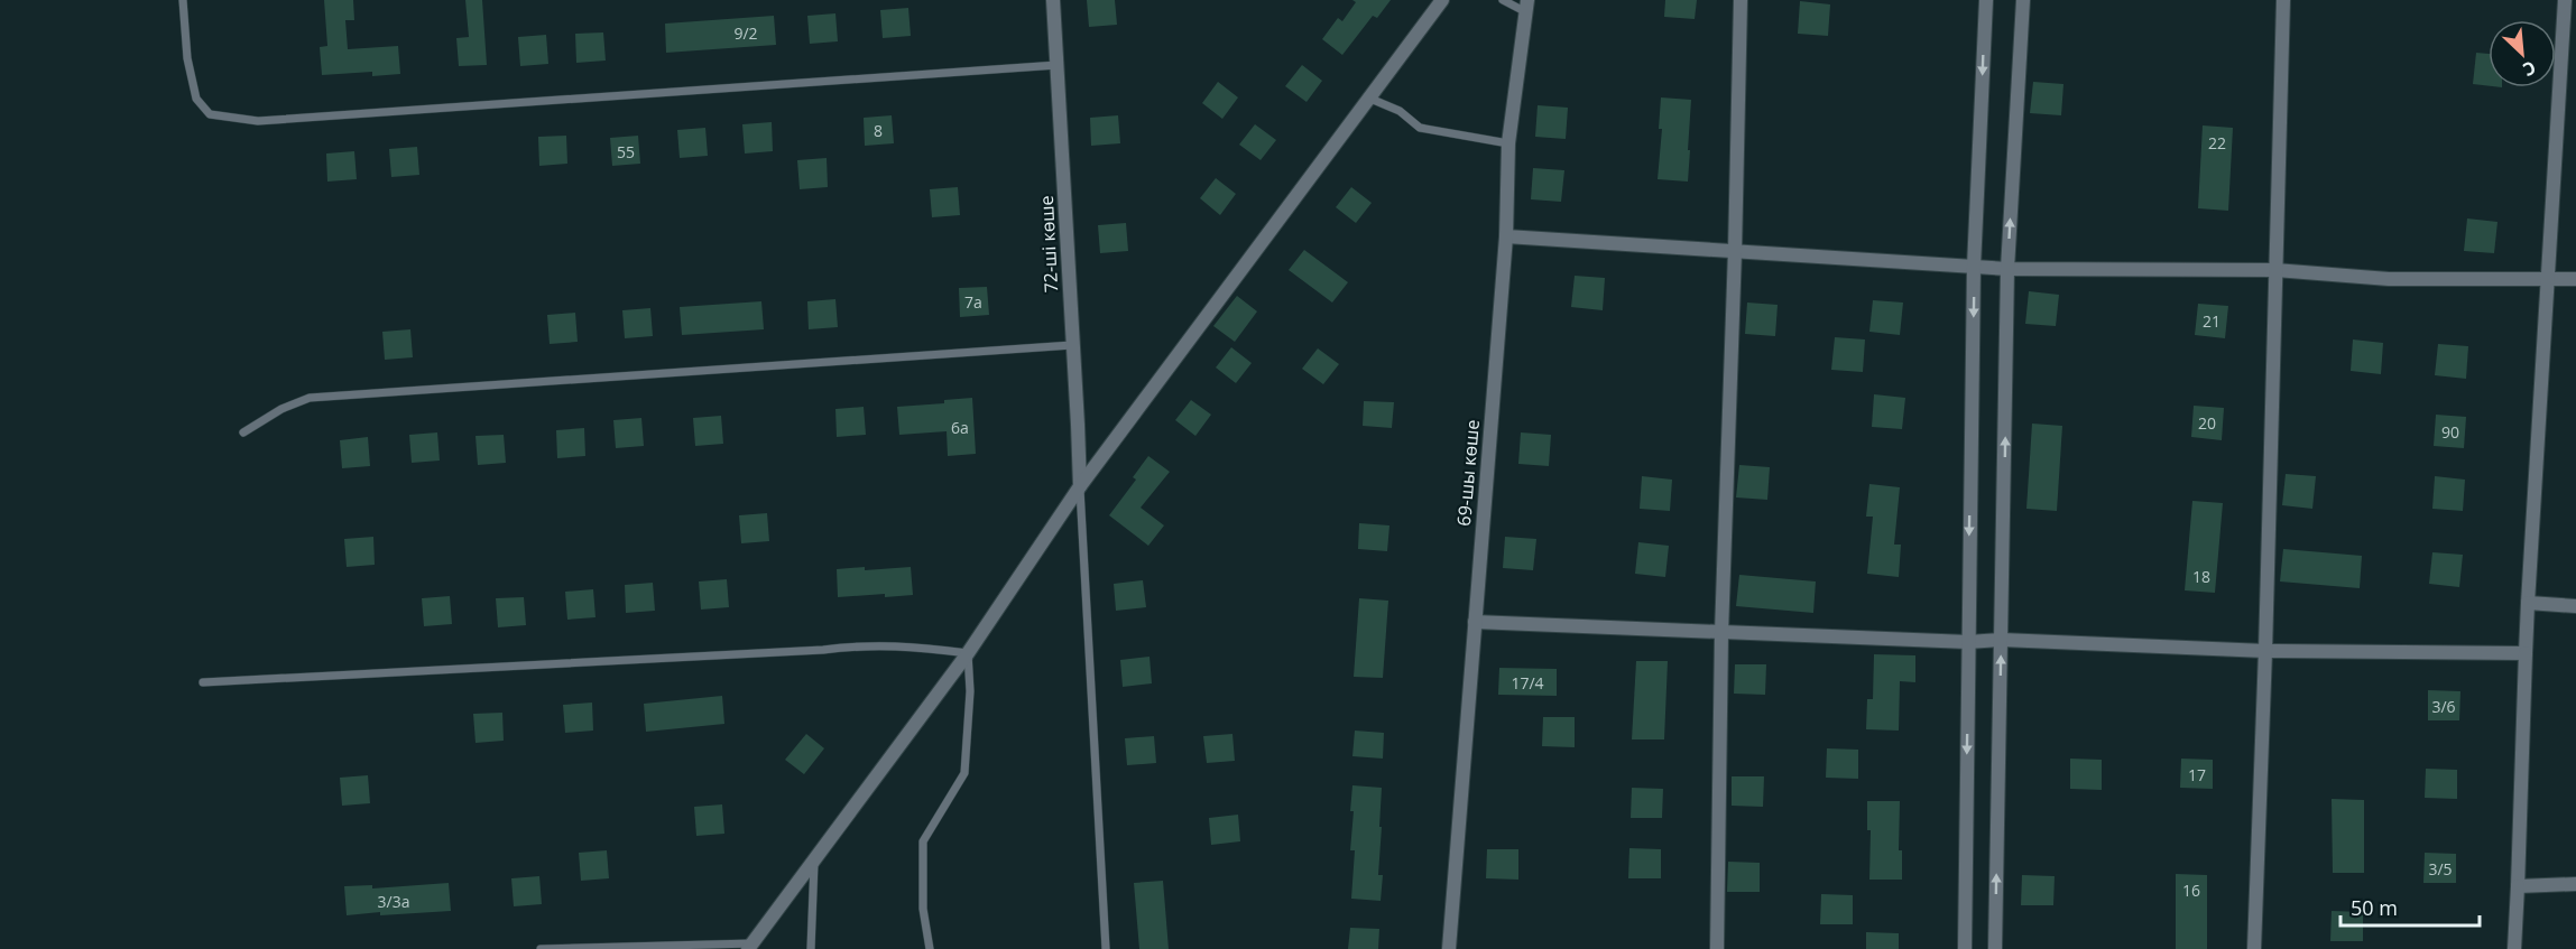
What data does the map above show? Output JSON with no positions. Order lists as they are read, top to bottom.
{
  "streets": {
    "street": ["72-ші көше", "69-шы көше"]
  },
  "house_numbers": [
    "9/2",
    "8",
    "22",
    "55",
    "7а",
    "21",
    "20",
    "6а",
    "90",
    "18",
    "17/4",
    "3/6",
    "17",
    "3/5",
    "16",
    "3/3а"
  ],
  "scale_bar": "50 m",
  "north": "bottom right"
}
